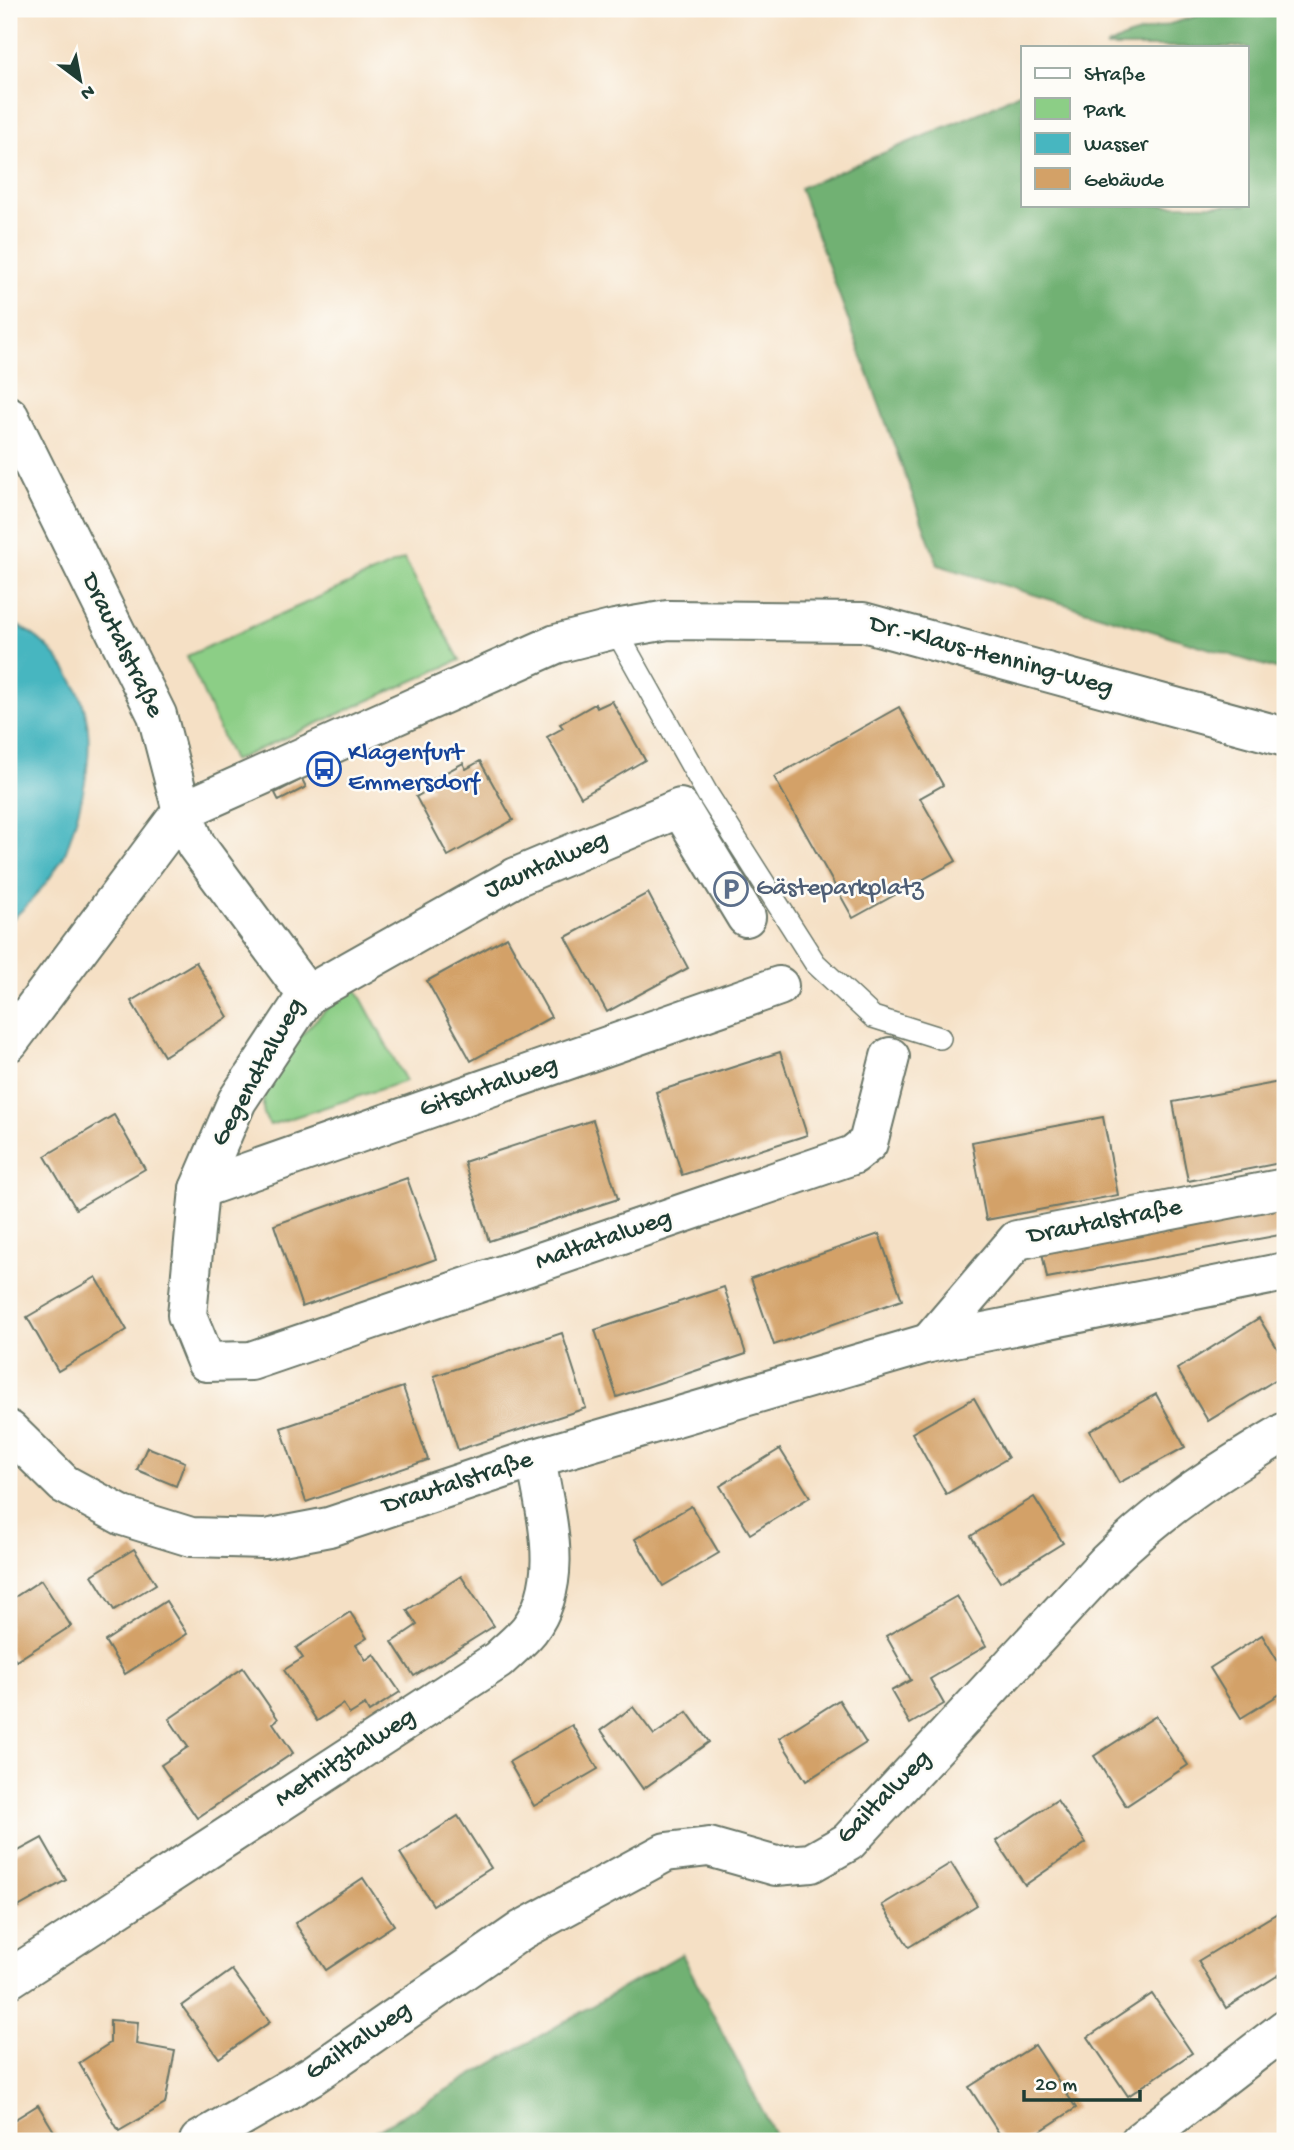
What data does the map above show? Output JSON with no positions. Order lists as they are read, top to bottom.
{
  "streets": {
    "street": [
      "Drautalstraße",
      "Dr.-Klaus-Henning-Weg",
      "Jauntalweg",
      "Gegendtalweg",
      "Gitschtalweg",
      "Maltatalweg",
      "Metnitztalweg",
      "Gailtalweg"
    ]
  },
  "crossings": [
    ["Drautalstraße", "Dr.-Klaus-Henning-Weg"],
    ["Drautalstraße", "Gegendtalweg"],
    ["Drautalstraße", "Metnitztalweg"],
    ["Dr.-Klaus-Henning-Weg", "Gegendtalweg"],
    ["Jauntalweg", "Gegendtalweg"],
    ["Gegendtalweg", "Gitschtalweg"],
    ["Gegendtalweg", "Maltatalweg"]
  ],
  "places": {
    "bus stop": ["Klagenfurt Emmersdorf"],
    "parking": ["Gästeparkplatz"]
  },
  "legend": [
    "Straße",
    "Park",
    "Wasser",
    "Gebäude"
  ],
  "scale_bar": "20 m",
  "north": "bottom right"
}
